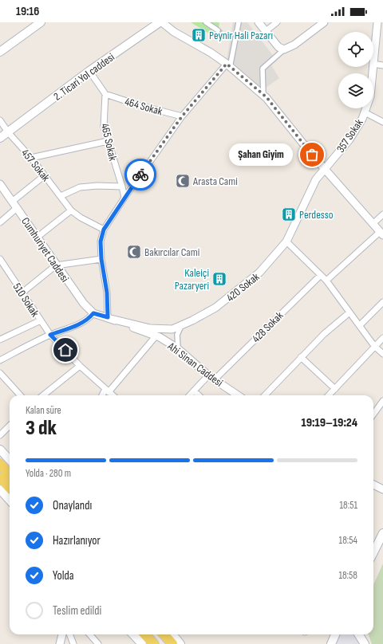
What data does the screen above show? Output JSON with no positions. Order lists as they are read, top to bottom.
{
  "streets": {
    "main road": ["2. Ticari Yol caddesi"],
    "street": [
      "464 Sokak",
      "357 Sokak",
      "465 Sokak",
      "457 Sokak",
      "Cumhuriyet Caddesi",
      "420 Sokak",
      "510 Sokak",
      "428 Sokak",
      "Ahi Sinan Caddesi"
    ]
  },
  "crossings": [
    ["2. Ticari Yol caddesi", "457 Sokak"],
    ["464 Sokak", "465 Sokak"],
    ["357 Sokak", "420 Sokak"],
    ["Cumhuriyet Caddesi", "Ahi Sinan Caddesi"],
    ["420 Sokak", "Ahi Sinan Caddesi"],
    ["428 Sokak", "Ahi Sinan Caddesi"]
  ],
  "places": {
    "building": ["Peynir Hali Pazarı", "Perdesso", "Kaleiçi Pazaryeri"],
    "other": ["Şahan Giyim"],
    "mosque": ["Arasta Cami", "Bakırcılar Cami"]
  },
  "page": {
    "status": "19:16",
    "bubble": "Şahan Giyim",
    "heading": ["3 dk", "Kalan süre", "19:19–19:24"],
    "bar": "Yolda · 280 m",
    "list": [
      ["Onaylandı", "18:51"],
      ["Hazırlanıyor", "18:54"],
      ["Yolda", "18:58"],
      "Teslim edildi"
    ]
  }
}
